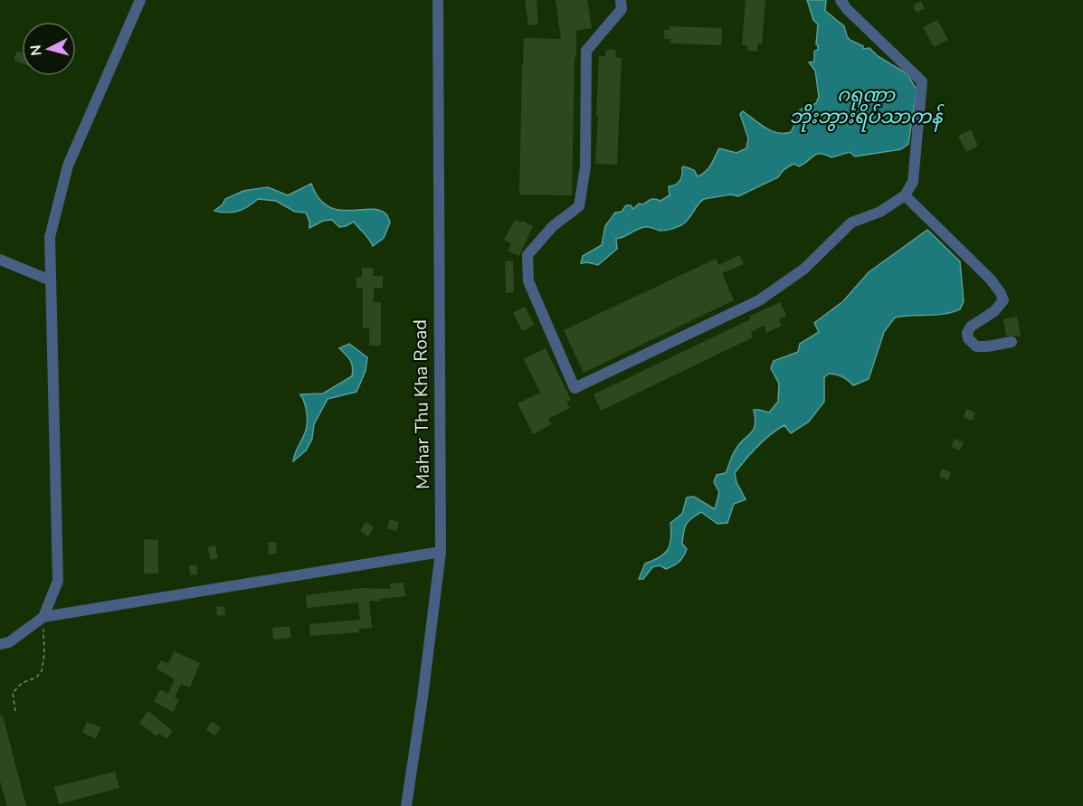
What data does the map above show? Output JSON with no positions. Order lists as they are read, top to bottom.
{
  "streets": {
    "street": ["Mahar Thu Kha Road"]
  },
  "water": ["ဂရုဏာ ဘိုးဘွားရိပ်သာကန်"],
  "north": "left"
}
